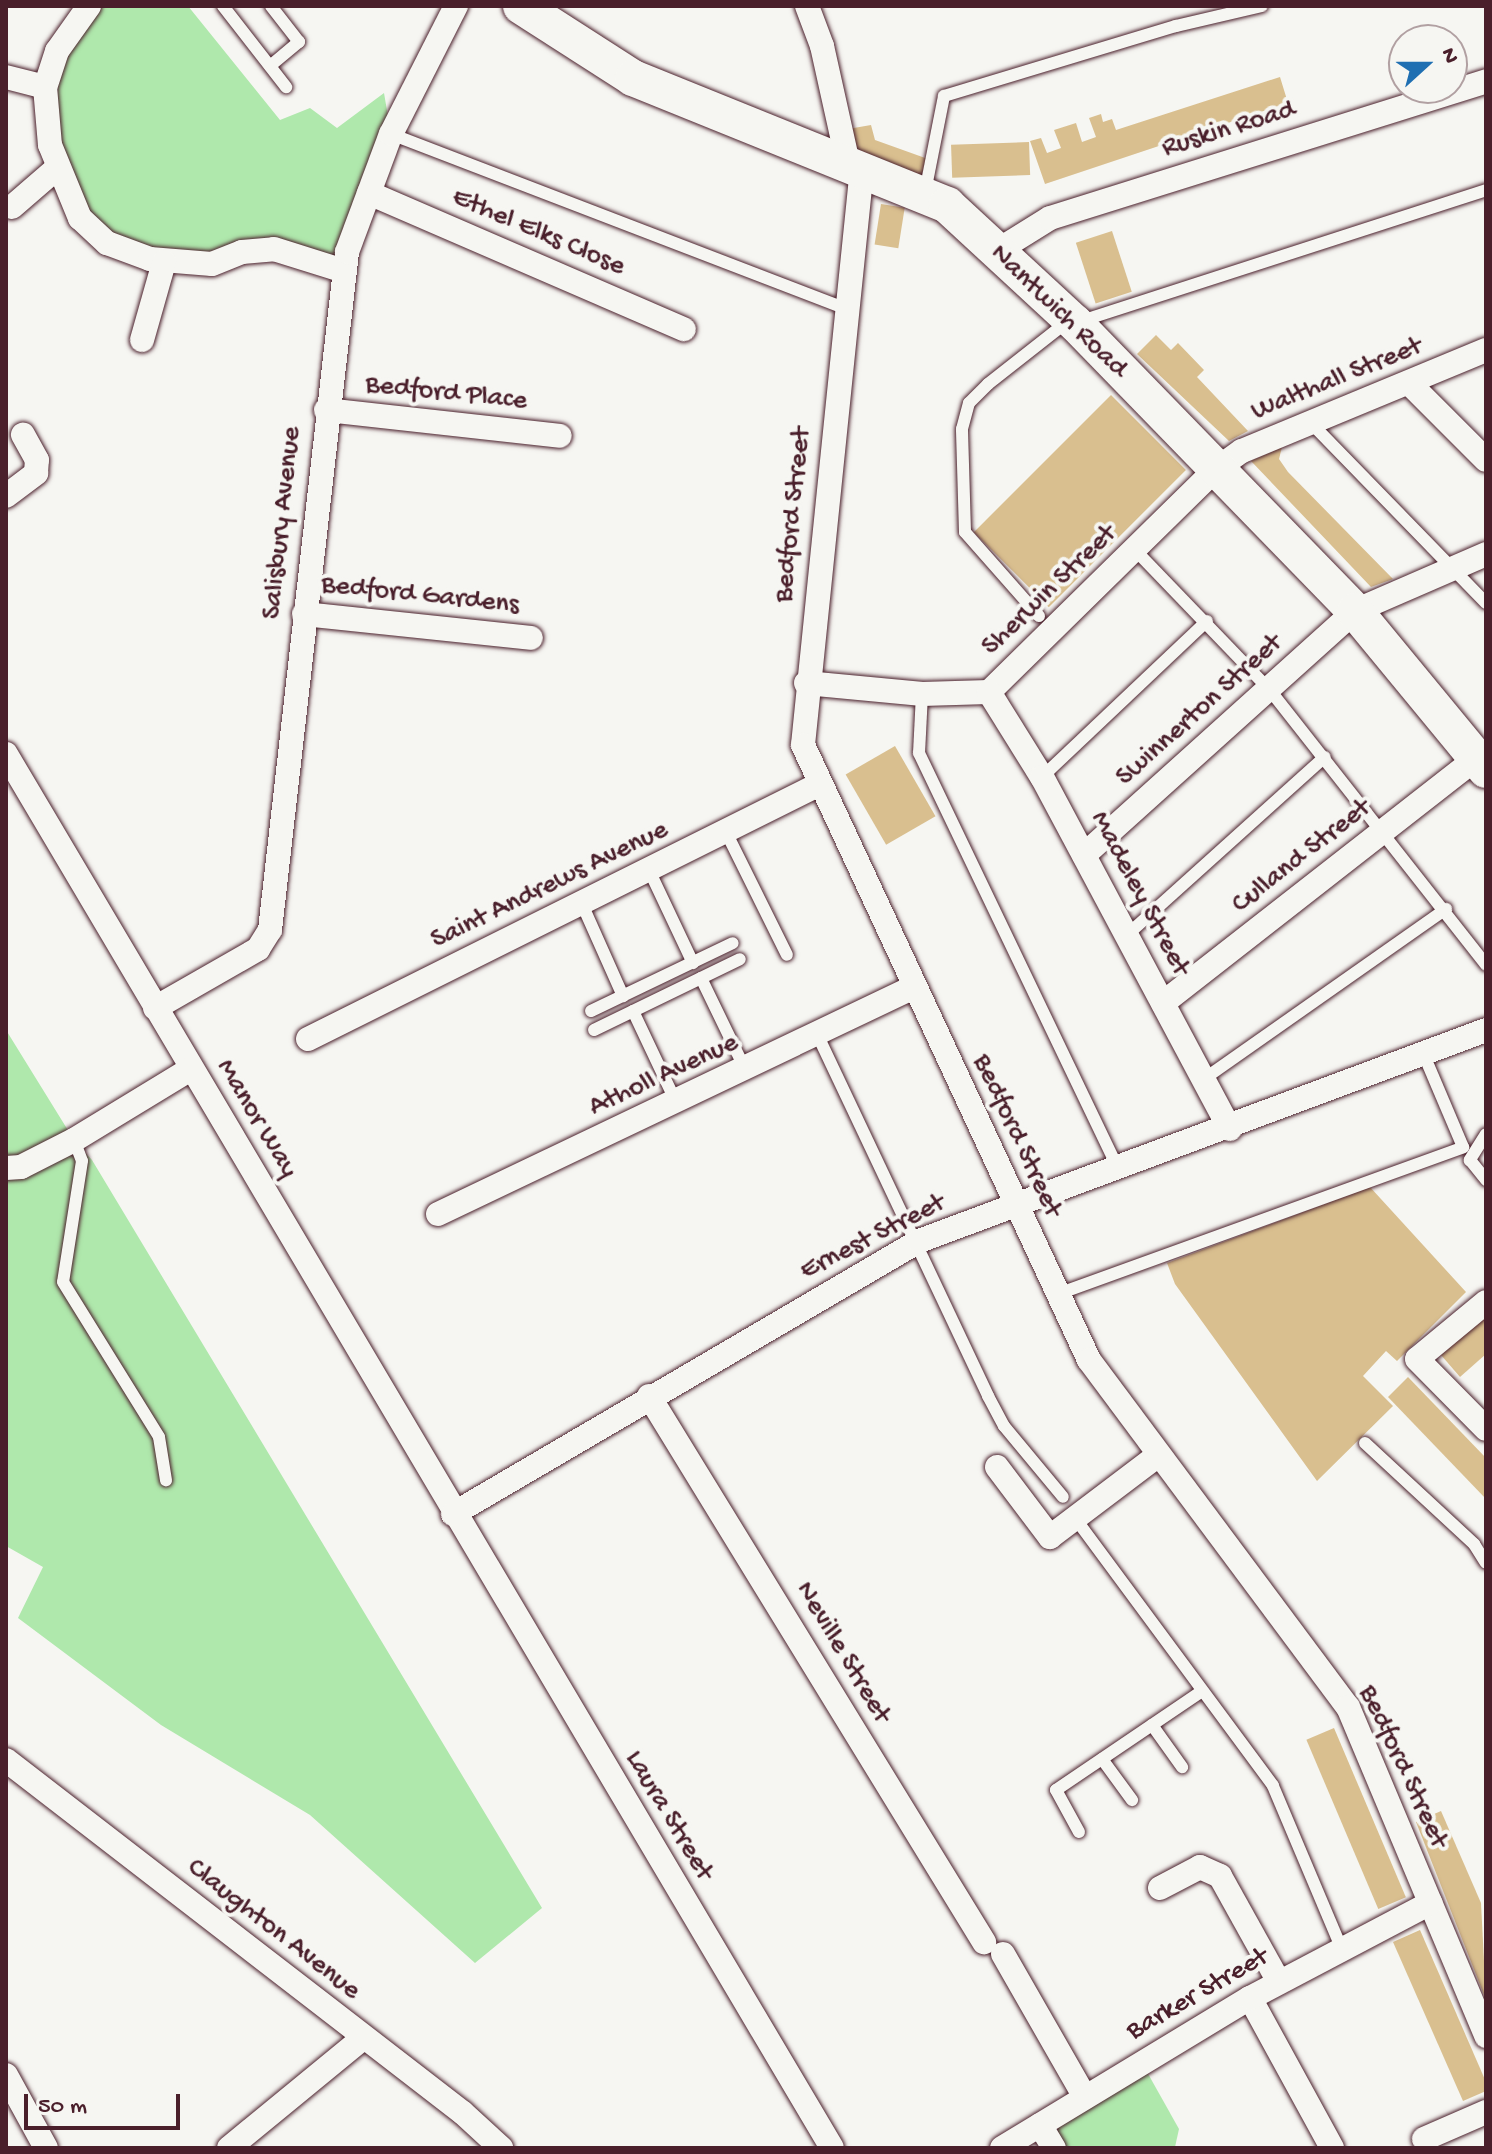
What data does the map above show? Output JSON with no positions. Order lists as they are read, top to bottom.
{
  "streets": {
    "main road": ["Nantwich Road"],
    "street": [
      "Ruskin Road",
      "Ethel Elks Close",
      "Walthall Street",
      "Bedford Place",
      "Bedford Street",
      "Salisbury Avenue",
      "Sherwin Street",
      "Bedford Gardens",
      "Swinnerton Street",
      "Culland Street",
      "Saint Andrews Avenue",
      "Madeley Street",
      "Atholl Avenue",
      "Manor Way",
      "Ernest Street",
      "Neville Street",
      "Laura Street",
      "Claughton Avenue",
      "Barker Street"
    ]
  },
  "crossings": [
    ["Ruskin Road", "Nantwich Road"],
    ["Ethel Elks Close", "Salisbury Avenue"],
    ["Nantwich Road", "Walthall Street"],
    ["Nantwich Road", "Bedford Street"],
    ["Nantwich Road", "Sherwin Street"],
    ["Nantwich Road", "Swinnerton Street"],
    ["Nantwich Road", "Culland Street"],
    ["Walthall Street", "Sherwin Street"],
    ["Bedford Place", "Salisbury Avenue"],
    ["Bedford Street", "Sherwin Street"],
    ["Bedford Street", "Saint Andrews Avenue"],
    ["Bedford Street", "Atholl Avenue"],
    ["Bedford Street", "Ernest Street"],
    ["Bedford Street", "Barker Street"],
    ["Salisbury Avenue", "Bedford Gardens"],
    ["Salisbury Avenue", "Manor Way"],
    ["Sherwin Street", "Madeley Street"],
    ["Swinnerton Street", "Madeley Street"],
    ["Culland Street", "Madeley Street"],
    ["Madeley Street", "Ernest Street"],
    ["Manor Way", "Ernest Street"],
    ["Manor Way", "Laura Street"],
    ["Ernest Street", "Neville Street"],
    ["Ernest Street", "Laura Street"],
    ["Neville Street", "Barker Street"]
  ],
  "scale_bar": "50 m",
  "north": "right"
}
